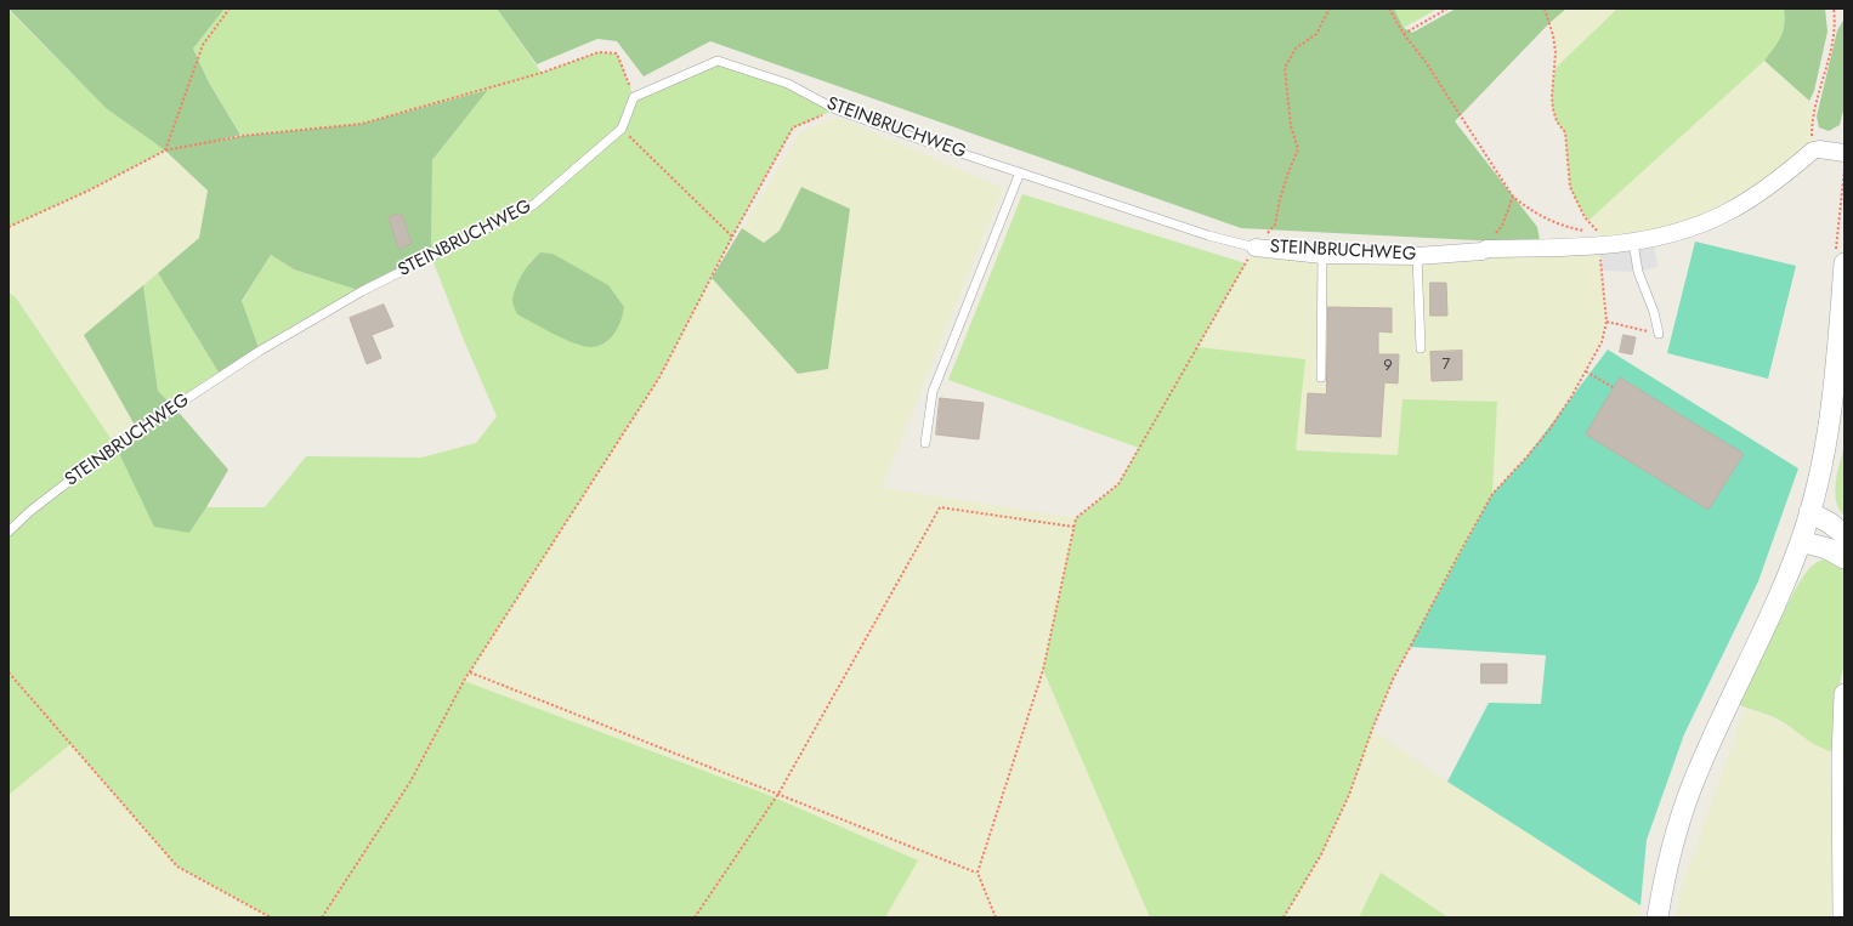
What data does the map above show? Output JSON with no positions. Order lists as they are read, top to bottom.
{
  "streets": {
    "street": ["STEINBRUCHWEG"]
  },
  "house_numbers": ["7", "9"]
}
